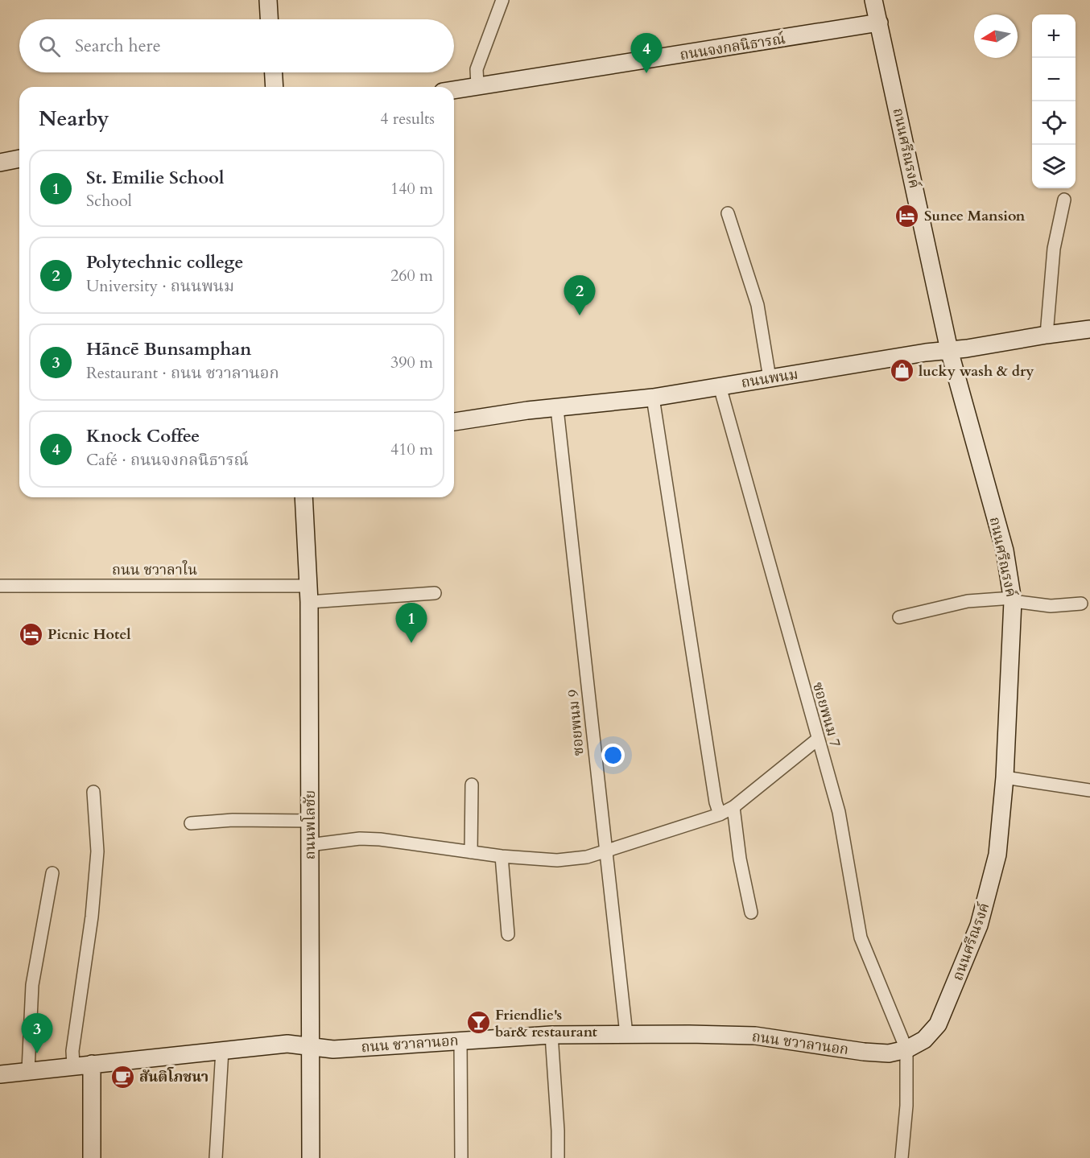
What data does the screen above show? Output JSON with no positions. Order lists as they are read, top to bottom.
{
  "streets": {
    "main road": [
      "ถนนจงกลนิธารณ์",
      "ถนนศรีณรงค์",
      "ถนนพนม",
      "ถนนพโลชัย",
      "ถนน ชวาลานอก"
    ],
    "street": ["ถนน ชวาลาใน", "ซอยพนม 7", "ซอยพนม 9"]
  },
  "crossings": [
    ["ถนนจงกลนิธารณ์", "ถนนศรีณรงค์"],
    ["ถนนศรีณรงค์", "ถนนพนม"],
    ["ถนนศรีณรงค์", "ซอยพนม 7"],
    ["ถนนศรีณรงค์", "ถนน ชวาลานอก"],
    ["ถนนพนม", "ซอยพนม 7"],
    ["ถนนพนม", "ซอยพนม 9"],
    ["ถนน ชวาลาใน", "ถนนพโลชัย"],
    ["ซอยพนม 7", "ถนน ชวาลานอก"],
    ["ซอยพนม 9", "ถนน ชวาลานอก"],
    ["ถนนพโลชัย", "ถนน ชวาลานอก"]
  ],
  "places": {
    "hotel": ["Sunee Mansion", "Picnic Hotel"],
    "shop": ["lucky wash & dry"],
    "bar": ["Friendlie's bar& restaurant"],
    "cafe": ["สันติโภชนา"]
  },
  "north": "left",
  "page": {
    "map_buttons": ["+", "−"],
    "search": "Search here",
    "pins": [
      "4",
      "2",
      "1",
      "3"
    ],
    "heading": ["Nearby", "4 results"],
    "list": [
      {
        "mark": "1",
        "name": "St. Emilie School",
        "note": "School",
        "value": "140 m"
      },
      {
        "mark": "2",
        "name": "Polytechnic college",
        "note": "University · ถนนพนม",
        "value": "260 m"
      },
      {
        "mark": "3",
        "name": "Hāncē Bunsamphan",
        "note": "Restaurant · ถนน ชวาลานอก",
        "value": "390 m"
      },
      {
        "mark": "4",
        "name": "Knock Coffee",
        "note": "Café · ถนนจงกลนิธารณ์",
        "value": "410 m"
      }
    ]
  }
}
